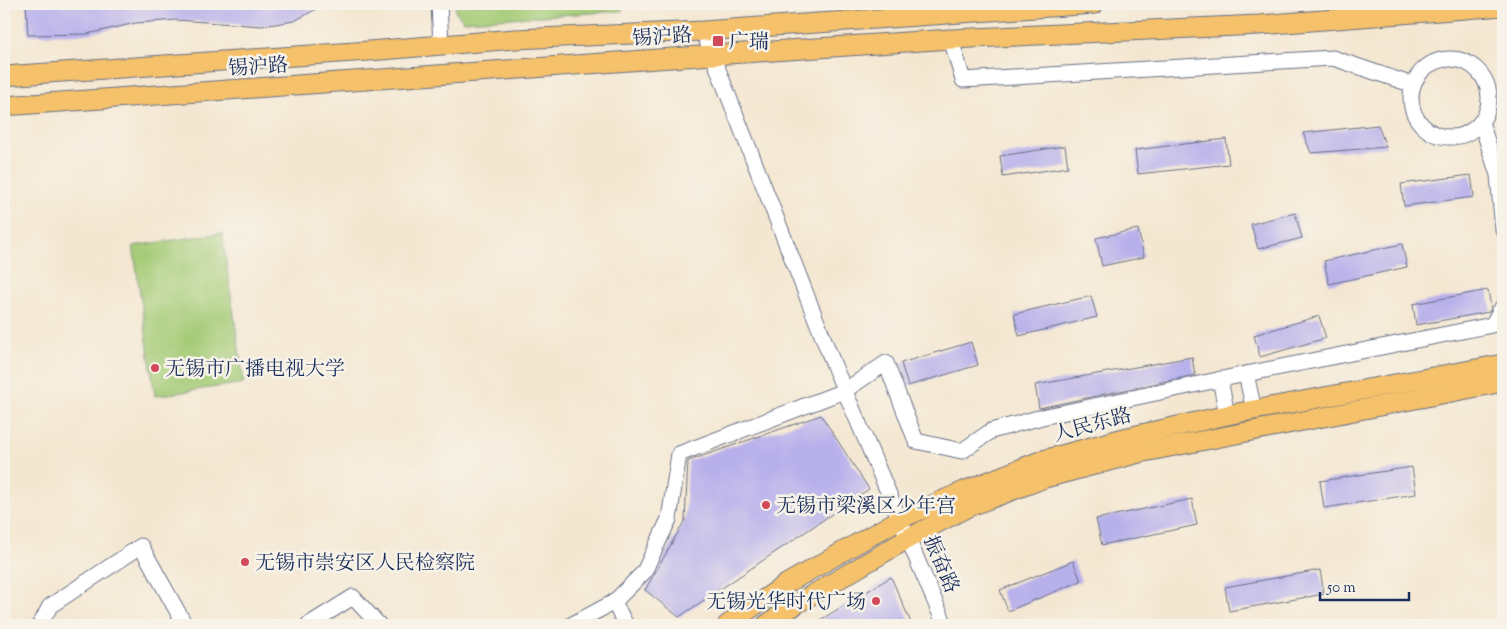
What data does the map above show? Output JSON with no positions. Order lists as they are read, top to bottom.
{
  "streets": {
    "main road": ["锡沪路", "人民东路"],
    "street": ["振奋路"]
  },
  "crossings": [
    ["锡沪路", "振奋路"],
    ["人民东路", "振奋路"]
  ],
  "places": {
    "transit": ["广瑞"],
    "other": [
      "无锡市广播电视大学",
      "无锡市梁溪区少年宫",
      "无锡市崇安区人民检察院",
      "无锡光华时代广场"
    ]
  },
  "scale_bar": "50 m"
}
